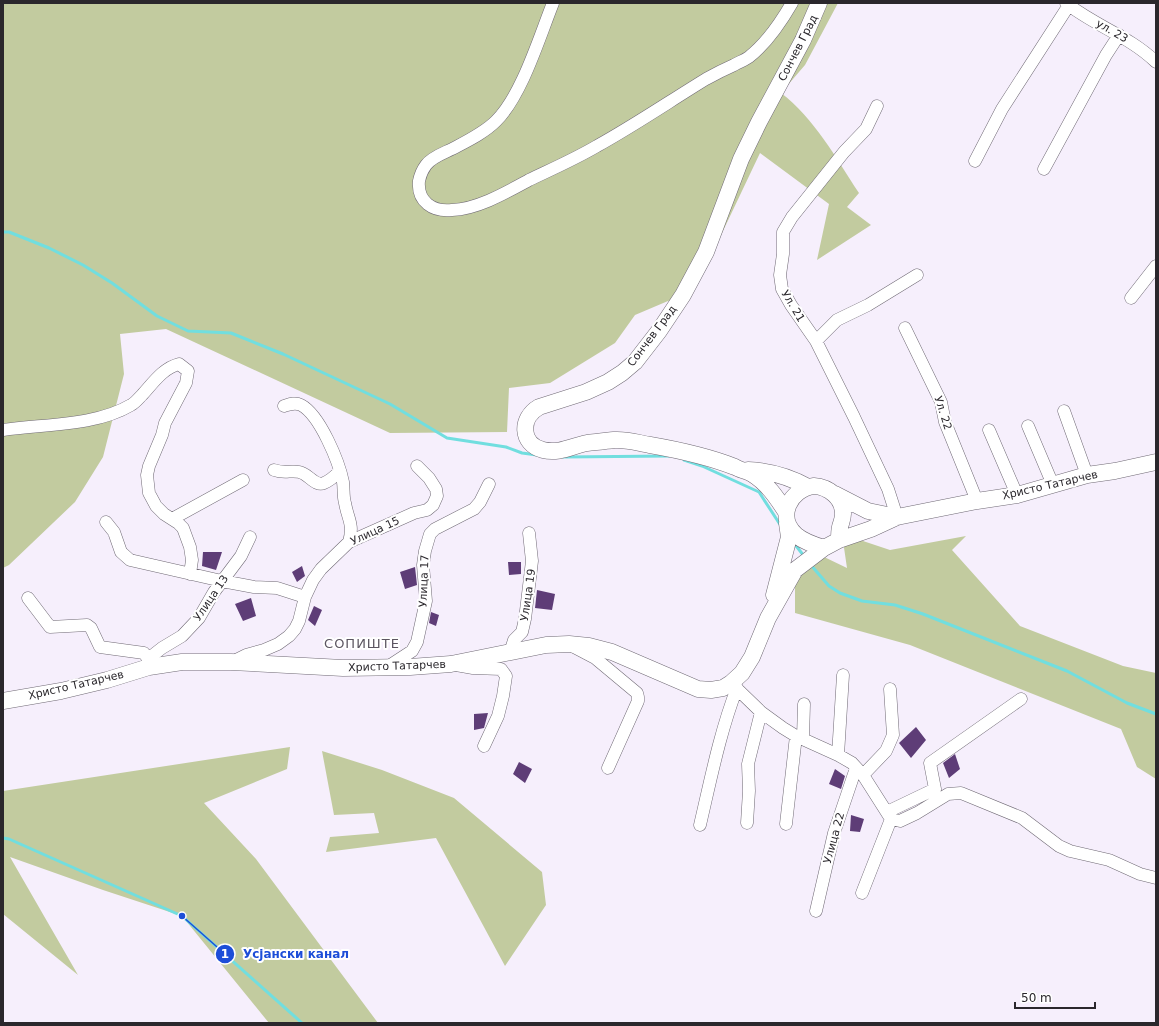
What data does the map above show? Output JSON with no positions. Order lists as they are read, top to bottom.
{
  "streets": {
    "main road": ["Сончев Град", "Христо Татарчев"],
    "street": [
      "ул. 23",
      "Ул. 21",
      "Ул. 22",
      "Улица 15",
      "Улица 17",
      "Улица 19",
      "Улица 13",
      "Улица 22"
    ]
  },
  "crossings": [
    ["Ул. 21", "Христо Татарчев"],
    ["Ул. 22", "Христо Татарчев"],
    ["Христо Татарчев", "Улица 15"],
    ["Христо Татарчев", "Улица 17"],
    ["Христо Татарчев", "Улица 19"],
    ["Христо Татарчев", "Улица 13"]
  ],
  "districts": ["СОПИШТЕ"],
  "places": ["Усјански канал"],
  "scale_bar": "50 m"
}
